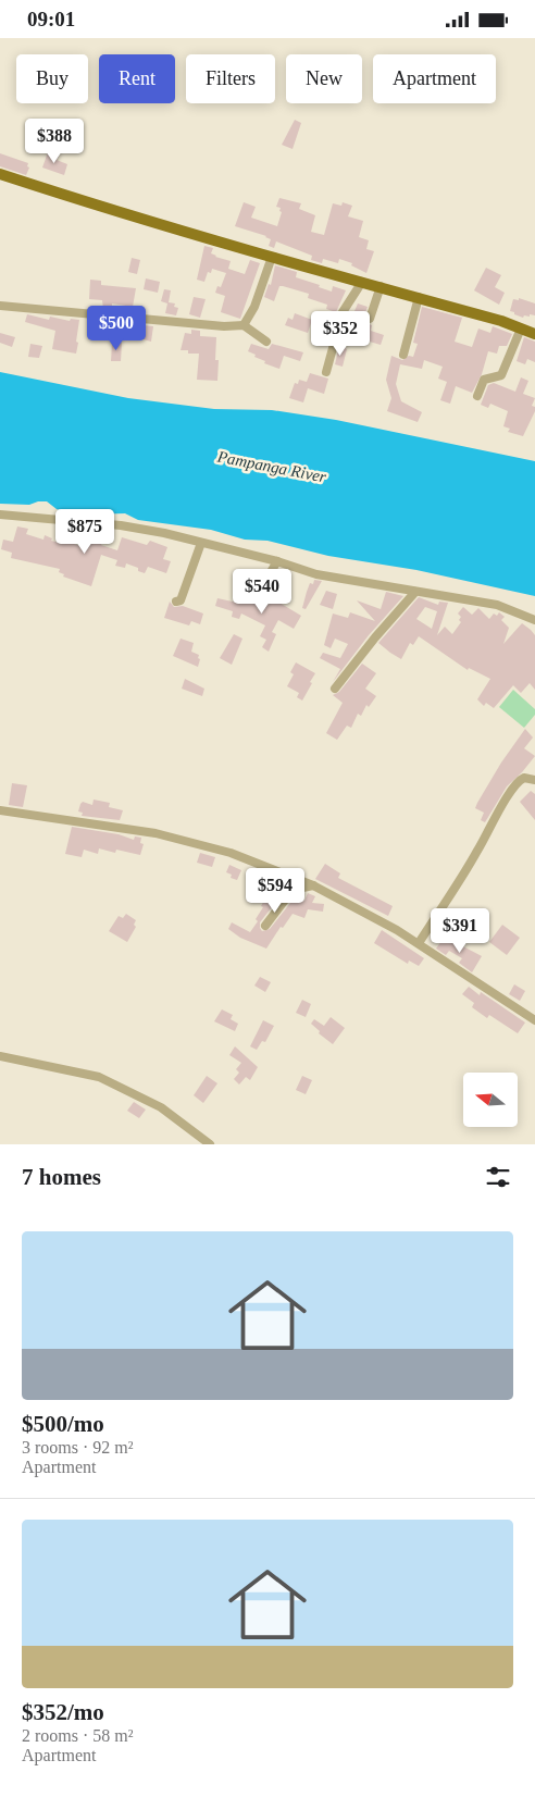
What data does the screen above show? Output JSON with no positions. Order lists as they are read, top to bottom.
{
  "water": ["Pampanga River"],
  "north": "left",
  "page": {
    "status": "09:01",
    "chip": [
      "Buy",
      "Rent",
      "Filters",
      "New",
      "Apartment"
    ],
    "price": [
      "$388",
      "$500",
      "$352",
      "$875",
      "$540",
      "$594",
      "$391"
    ],
    "heading": "7 homes",
    "list": [
      {
        "name": "$500/mo",
        "note": "3 rooms · 92 m² · Apartment"
      },
      {
        "name": "$352/mo",
        "note": "2 rooms · 58 m² · Apartment"
      }
    ]
  }
}
